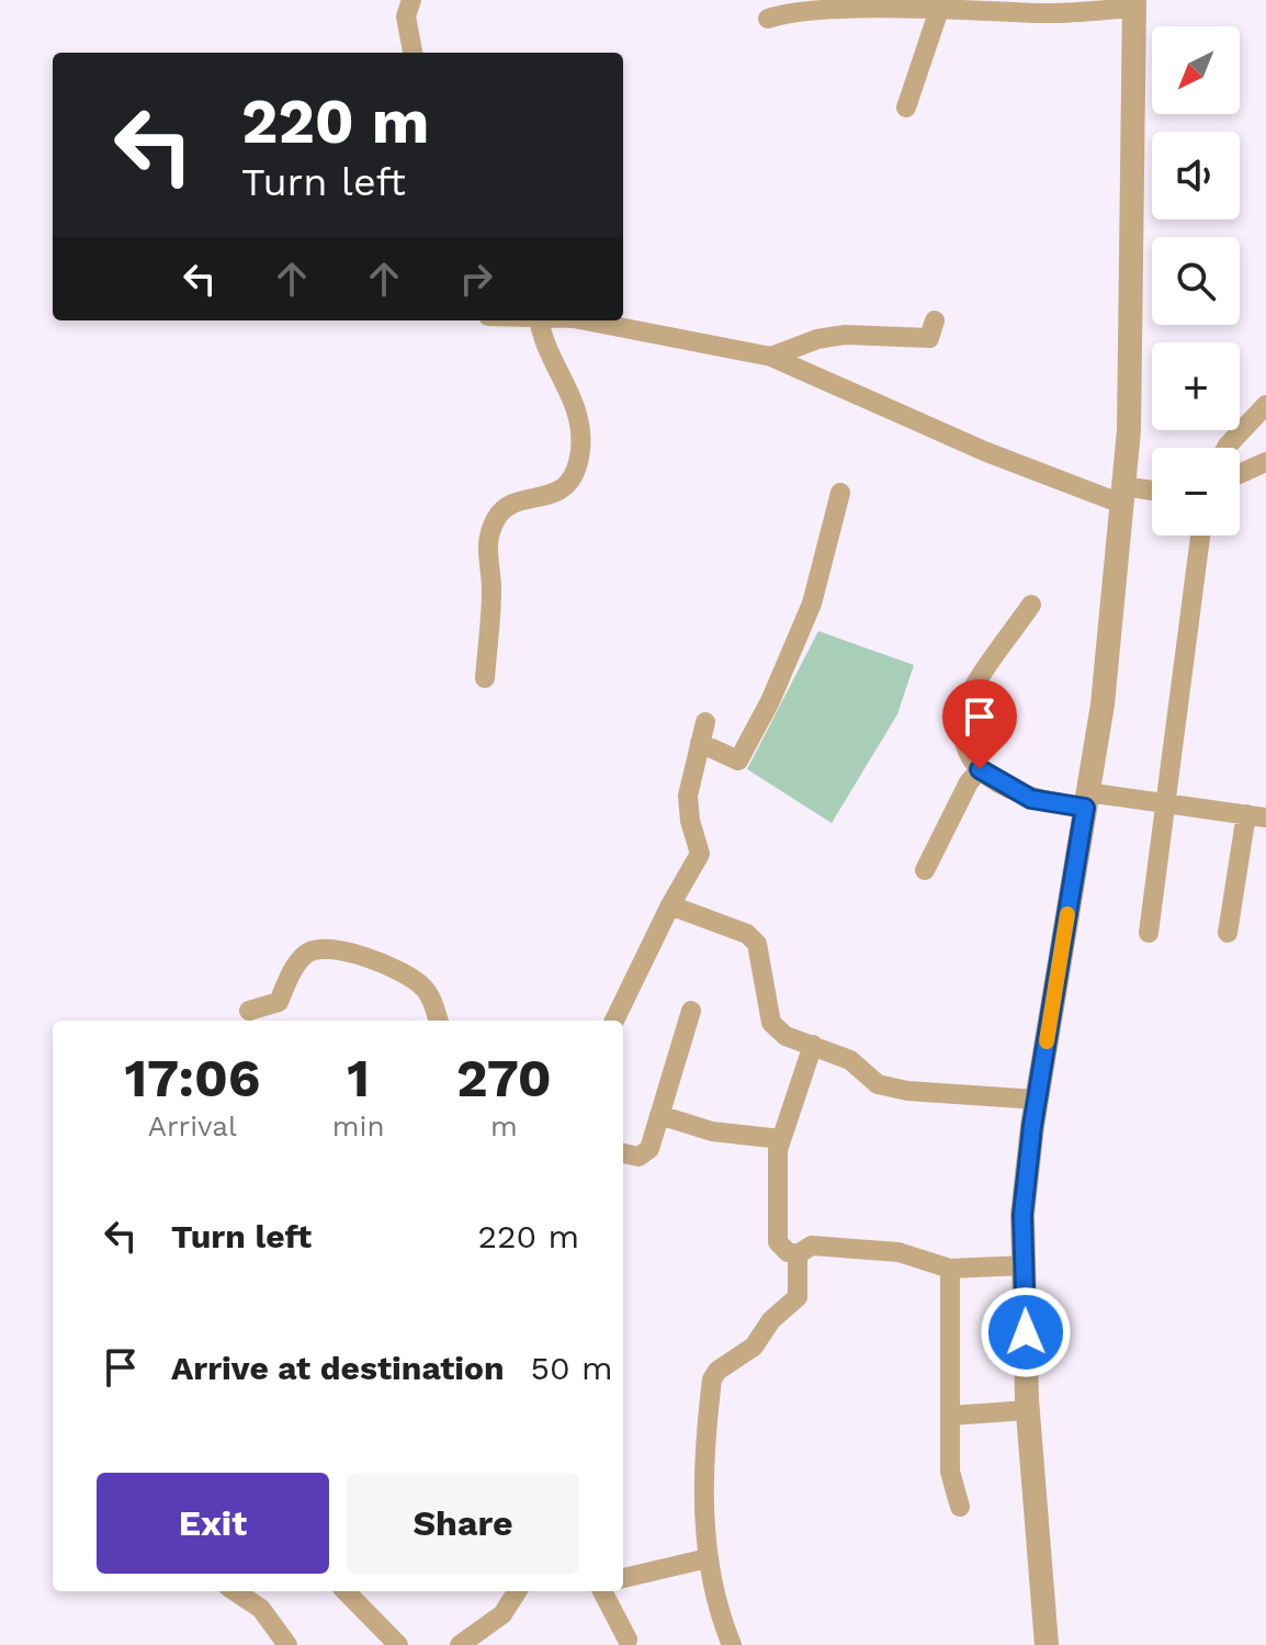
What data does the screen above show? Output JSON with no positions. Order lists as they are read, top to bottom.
{
  "north": "bottom left",
  "page": {
    "map_buttons": ["+", "−"],
    "turn": ["220 m", "Turn left"],
    "eta": [
      "17:06",
      "Arrival",
      "1",
      "min",
      "270",
      "m"
    ],
    "list": [
      {
        "name": "Turn left",
        "value": "220 m"
      },
      {
        "name": "Arrive at destination",
        "value": "50 m"
      }
    ],
    "buttons": ["Exit", "Share"]
  }
}
